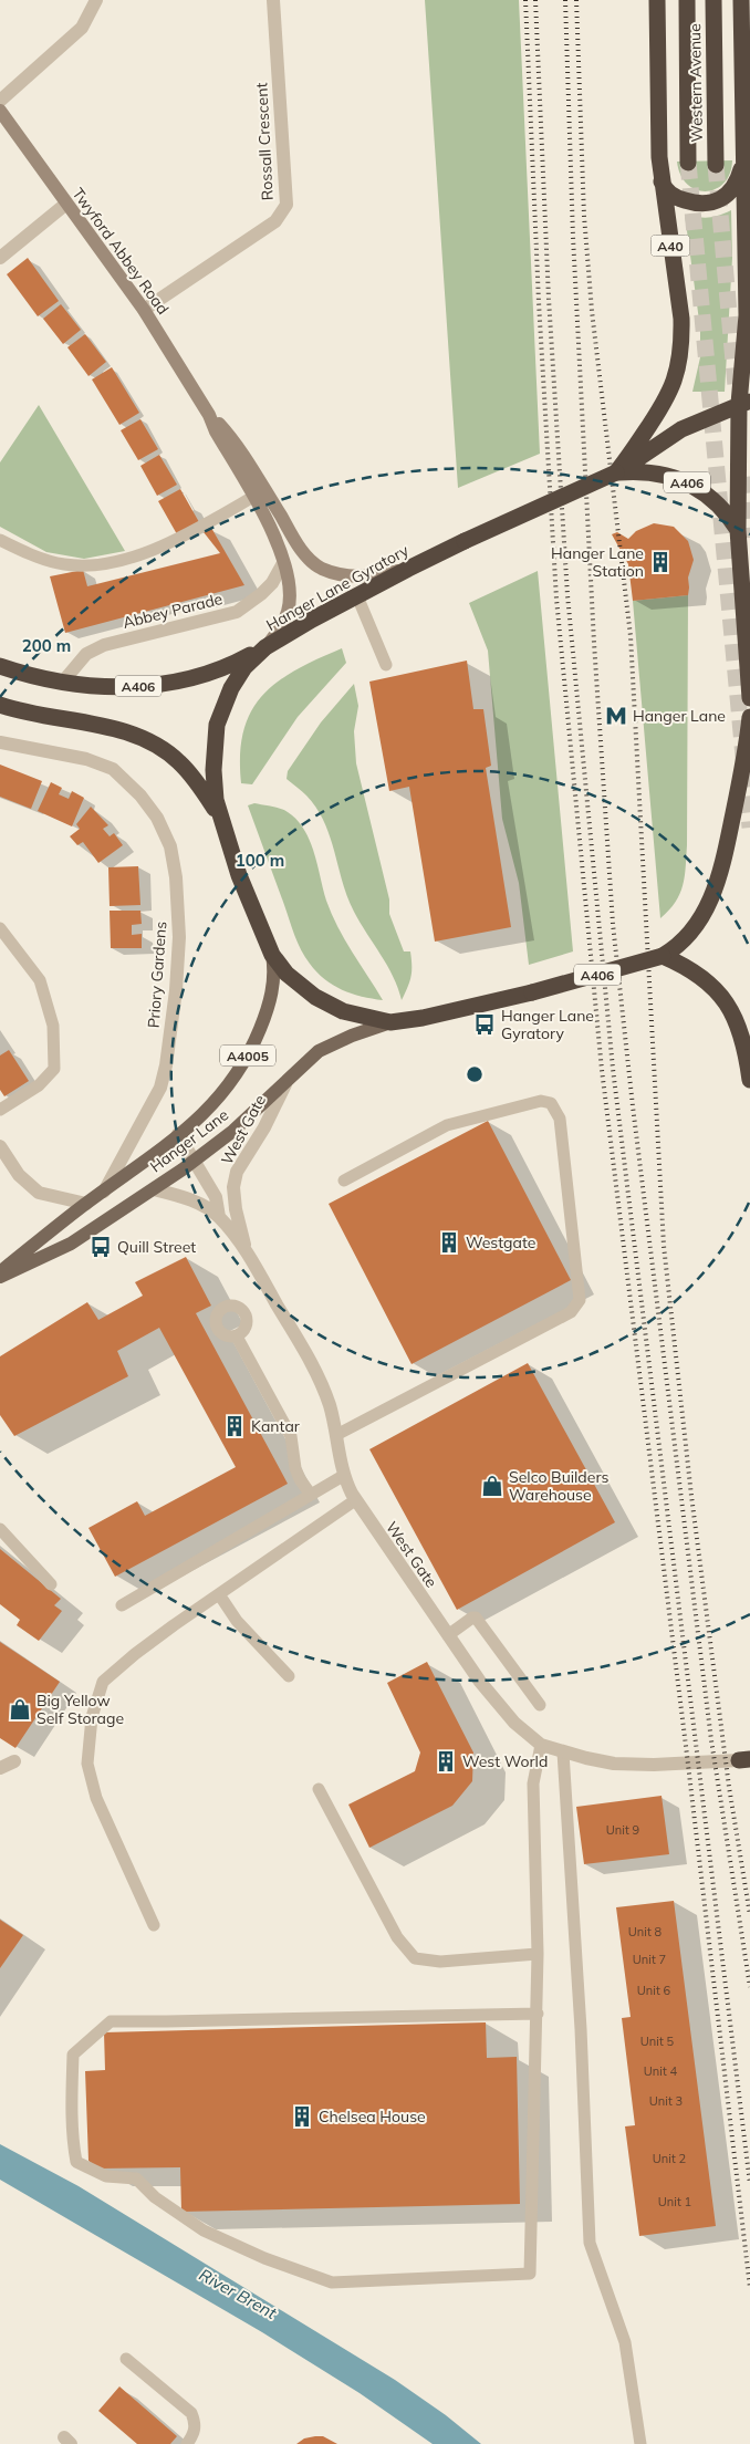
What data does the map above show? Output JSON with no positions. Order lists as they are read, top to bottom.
{
  "streets": {
    "highway": [
      "Western Avenue",
      "A40",
      "A406",
      "Hanger Lane Gyratory"
    ],
    "main road": ["A4005", "Hanger Lane"],
    "street": [
      "Rossall Crescent",
      "Twyford Abbey Road",
      "Abbey Parade",
      "Priory Gardens",
      "West Gate"
    ]
  },
  "crossings": [
    ["Rossall Crescent", "Twyford Abbey Road"],
    ["A40", "A406"],
    ["A40", "Hanger Lane Gyratory"],
    ["Twyford Abbey Road", "A406"],
    ["Twyford Abbey Road", "Hanger Lane Gyratory"],
    ["Twyford Abbey Road", "Abbey Parade"],
    ["A406", "Hanger Lane Gyratory"],
    ["A406", "Abbey Parade"],
    ["Hanger Lane Gyratory", "Hanger Lane"],
    ["Priory Gardens", "Hanger Lane"],
    ["West Gate", "Hanger Lane"]
  ],
  "water": ["River Brent"],
  "places": {
    "building": [
      "Hanger Lane Station",
      "Westgate",
      "Kantar",
      "West World",
      "Chelsea House"
    ],
    "metro station": ["Hanger Lane"],
    "bus stop": ["Hanger Lane Gyratory", "Quill Street"],
    "shop": ["Selco Builders Warehouse", "Big Yellow Self Storage"]
  },
  "house_numbers": [
    "Unit 9",
    "Unit 8",
    "Unit 7",
    "Unit 6",
    "Unit 5",
    "Unit 4",
    "Unit 3",
    "Unit 2",
    "Unit 1"
  ],
  "rings": ["200 m", "100 m"]
}
